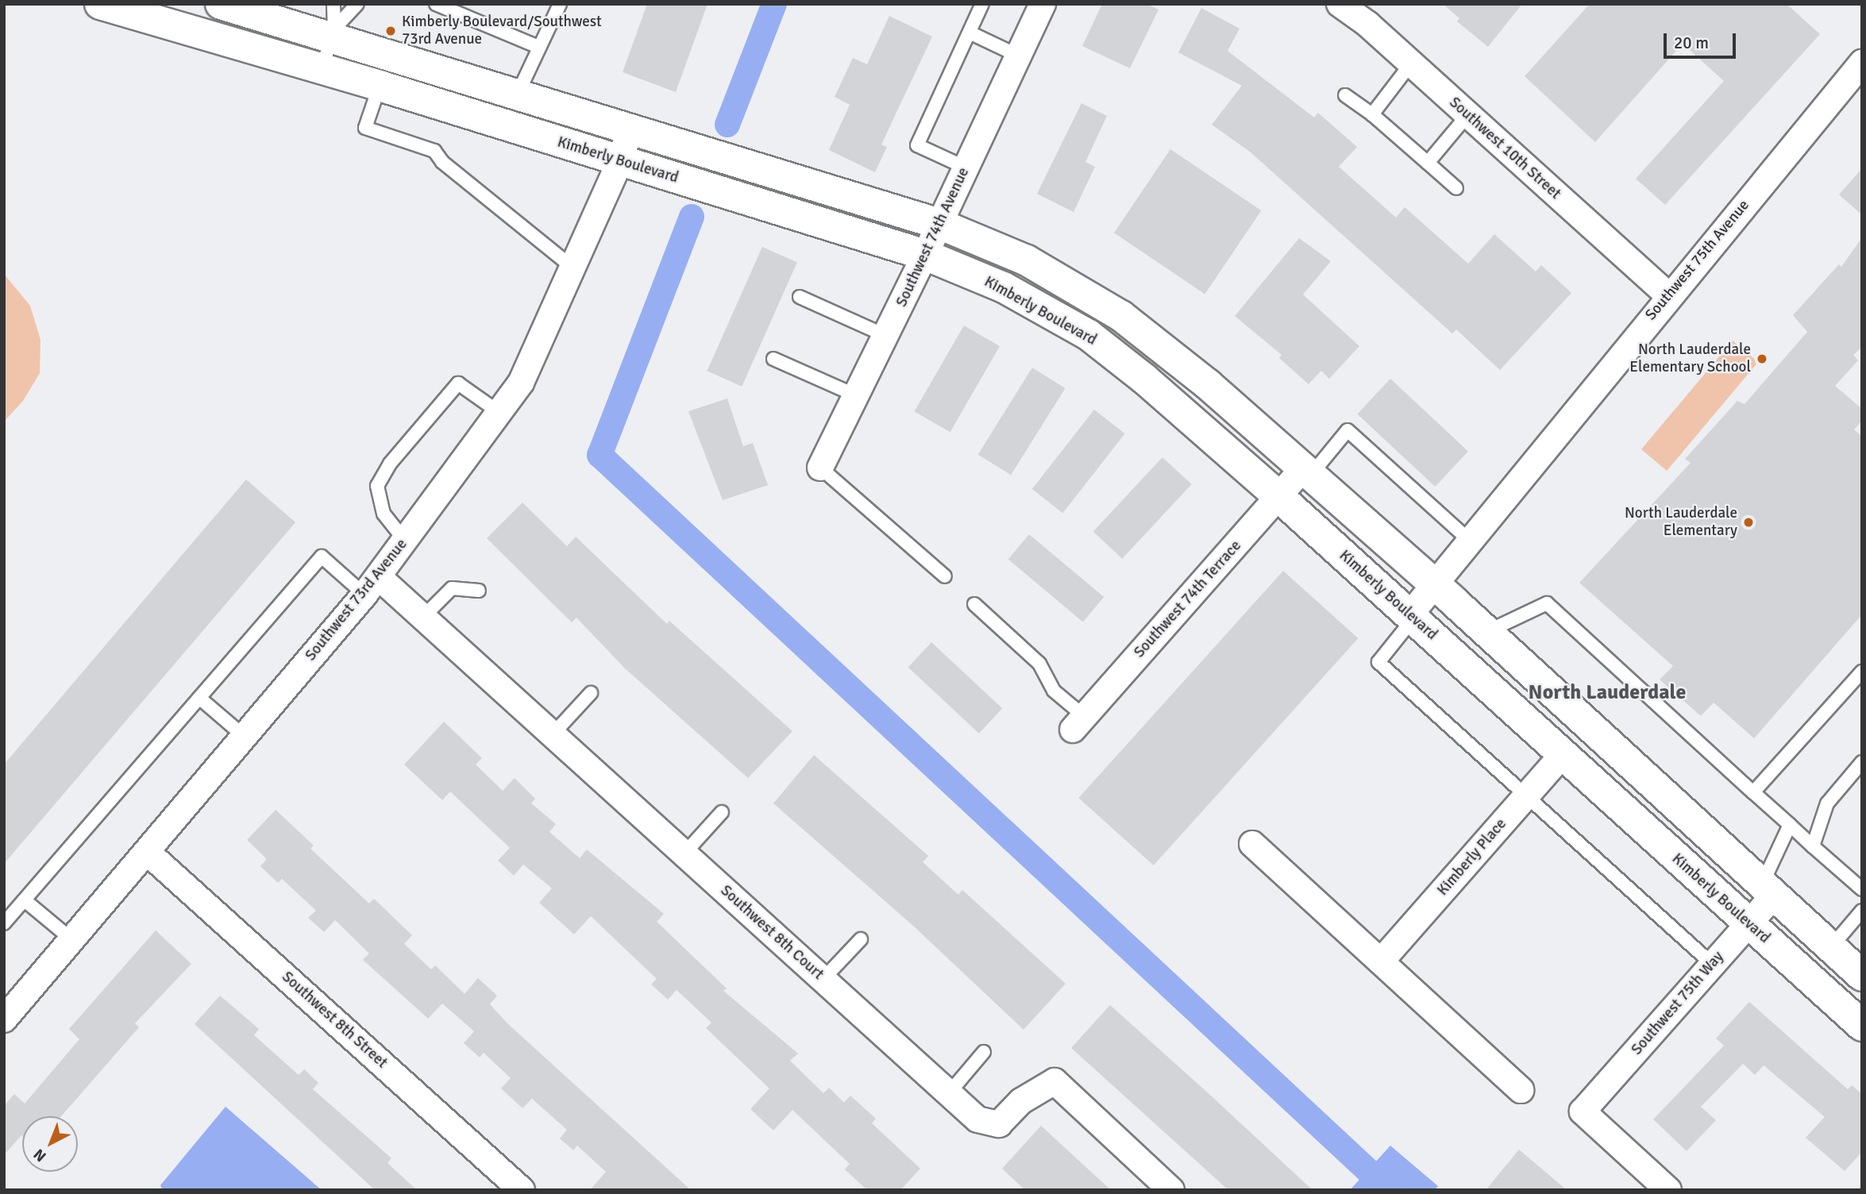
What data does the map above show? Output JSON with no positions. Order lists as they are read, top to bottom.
{
  "streets": {
    "street": [
      "Southwest 10th Street",
      "Kimberly Boulevard",
      "Southwest 74th Avenue",
      "Southwest 75th Avenue",
      "Southwest 74th Terrace",
      "Southwest 73rd Avenue",
      "Kimberly Place",
      "Southwest 8th Court",
      "Southwest 75th Way",
      "Southwest 8th Street"
    ]
  },
  "crossings": [
    ["Southwest 10th Street", "Southwest 75th Avenue"],
    ["Kimberly Boulevard", "Southwest 74th Avenue"],
    ["Kimberly Boulevard", "Southwest 75th Avenue"],
    ["Kimberly Boulevard", "Southwest 74th Terrace"],
    ["Kimberly Boulevard", "Southwest 73rd Avenue"],
    ["Kimberly Boulevard", "Kimberly Place"],
    ["Kimberly Boulevard", "Southwest 75th Way"],
    ["Southwest 73rd Avenue", "Southwest 8th Court"],
    ["Southwest 73rd Avenue", "Southwest 8th Street"]
  ],
  "districts": ["North Lauderdale"],
  "places": ["Kimberly Boulevard/Southwest 73rd Avenue", "North Lauderdale Elementary School", "North Lauderdale Elementary"],
  "scale_bar": "20 m",
  "north": "bottom left"
}
